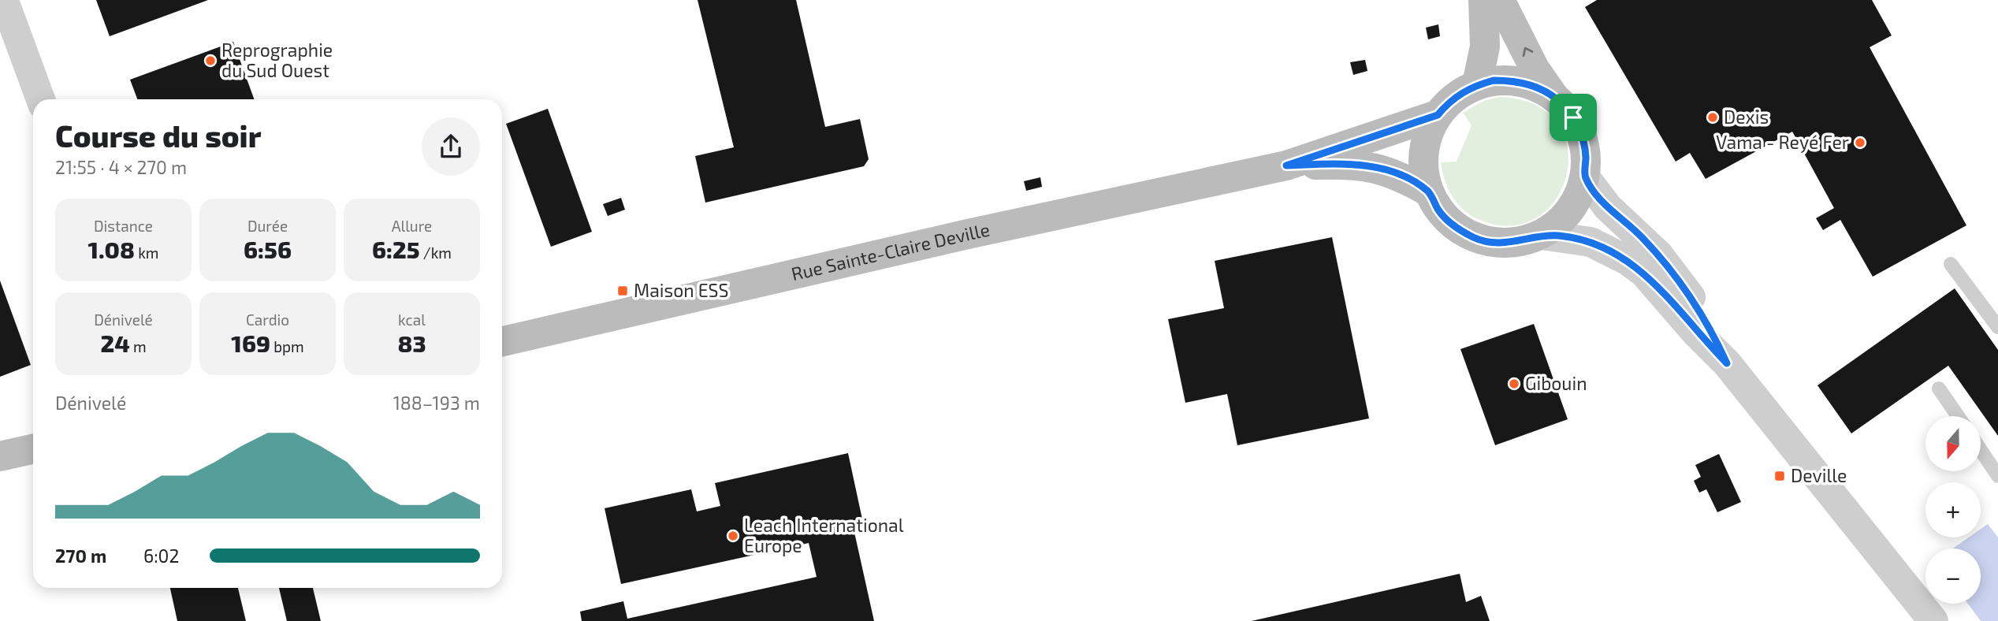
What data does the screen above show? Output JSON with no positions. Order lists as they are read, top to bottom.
{
  "streets": {
    "main road": ["Rue Sainte-Claire Deville"]
  },
  "places": {
    "other": [
      "Reprographie du Sud Ouest",
      "Dexis",
      "Vama - Reyé Fer",
      "Gibouin",
      "Leach International Europe"
    ],
    "transit": ["Maison ESS", "Deville"]
  },
  "north": "bottom",
  "page": {
    "heading": ["Course du soir", "21:55 · 4 × 270 m"],
    "stats": [
      ["Distance", "1.08 km"],
      ["Durée", "6:56"],
      ["Allure", "6:25 /km"],
      ["Dénivelé", "24 m"],
      ["Cardio", "169 bpm"],
      ["kcal", "83"]
    ],
    "chart": ["Dénivelé", "188–193 m"],
    "map_buttons": ["+", "−"],
    "list": [
      {
        "name": "270 m",
        "note": "6:02"
      }
    ]
  }
}
